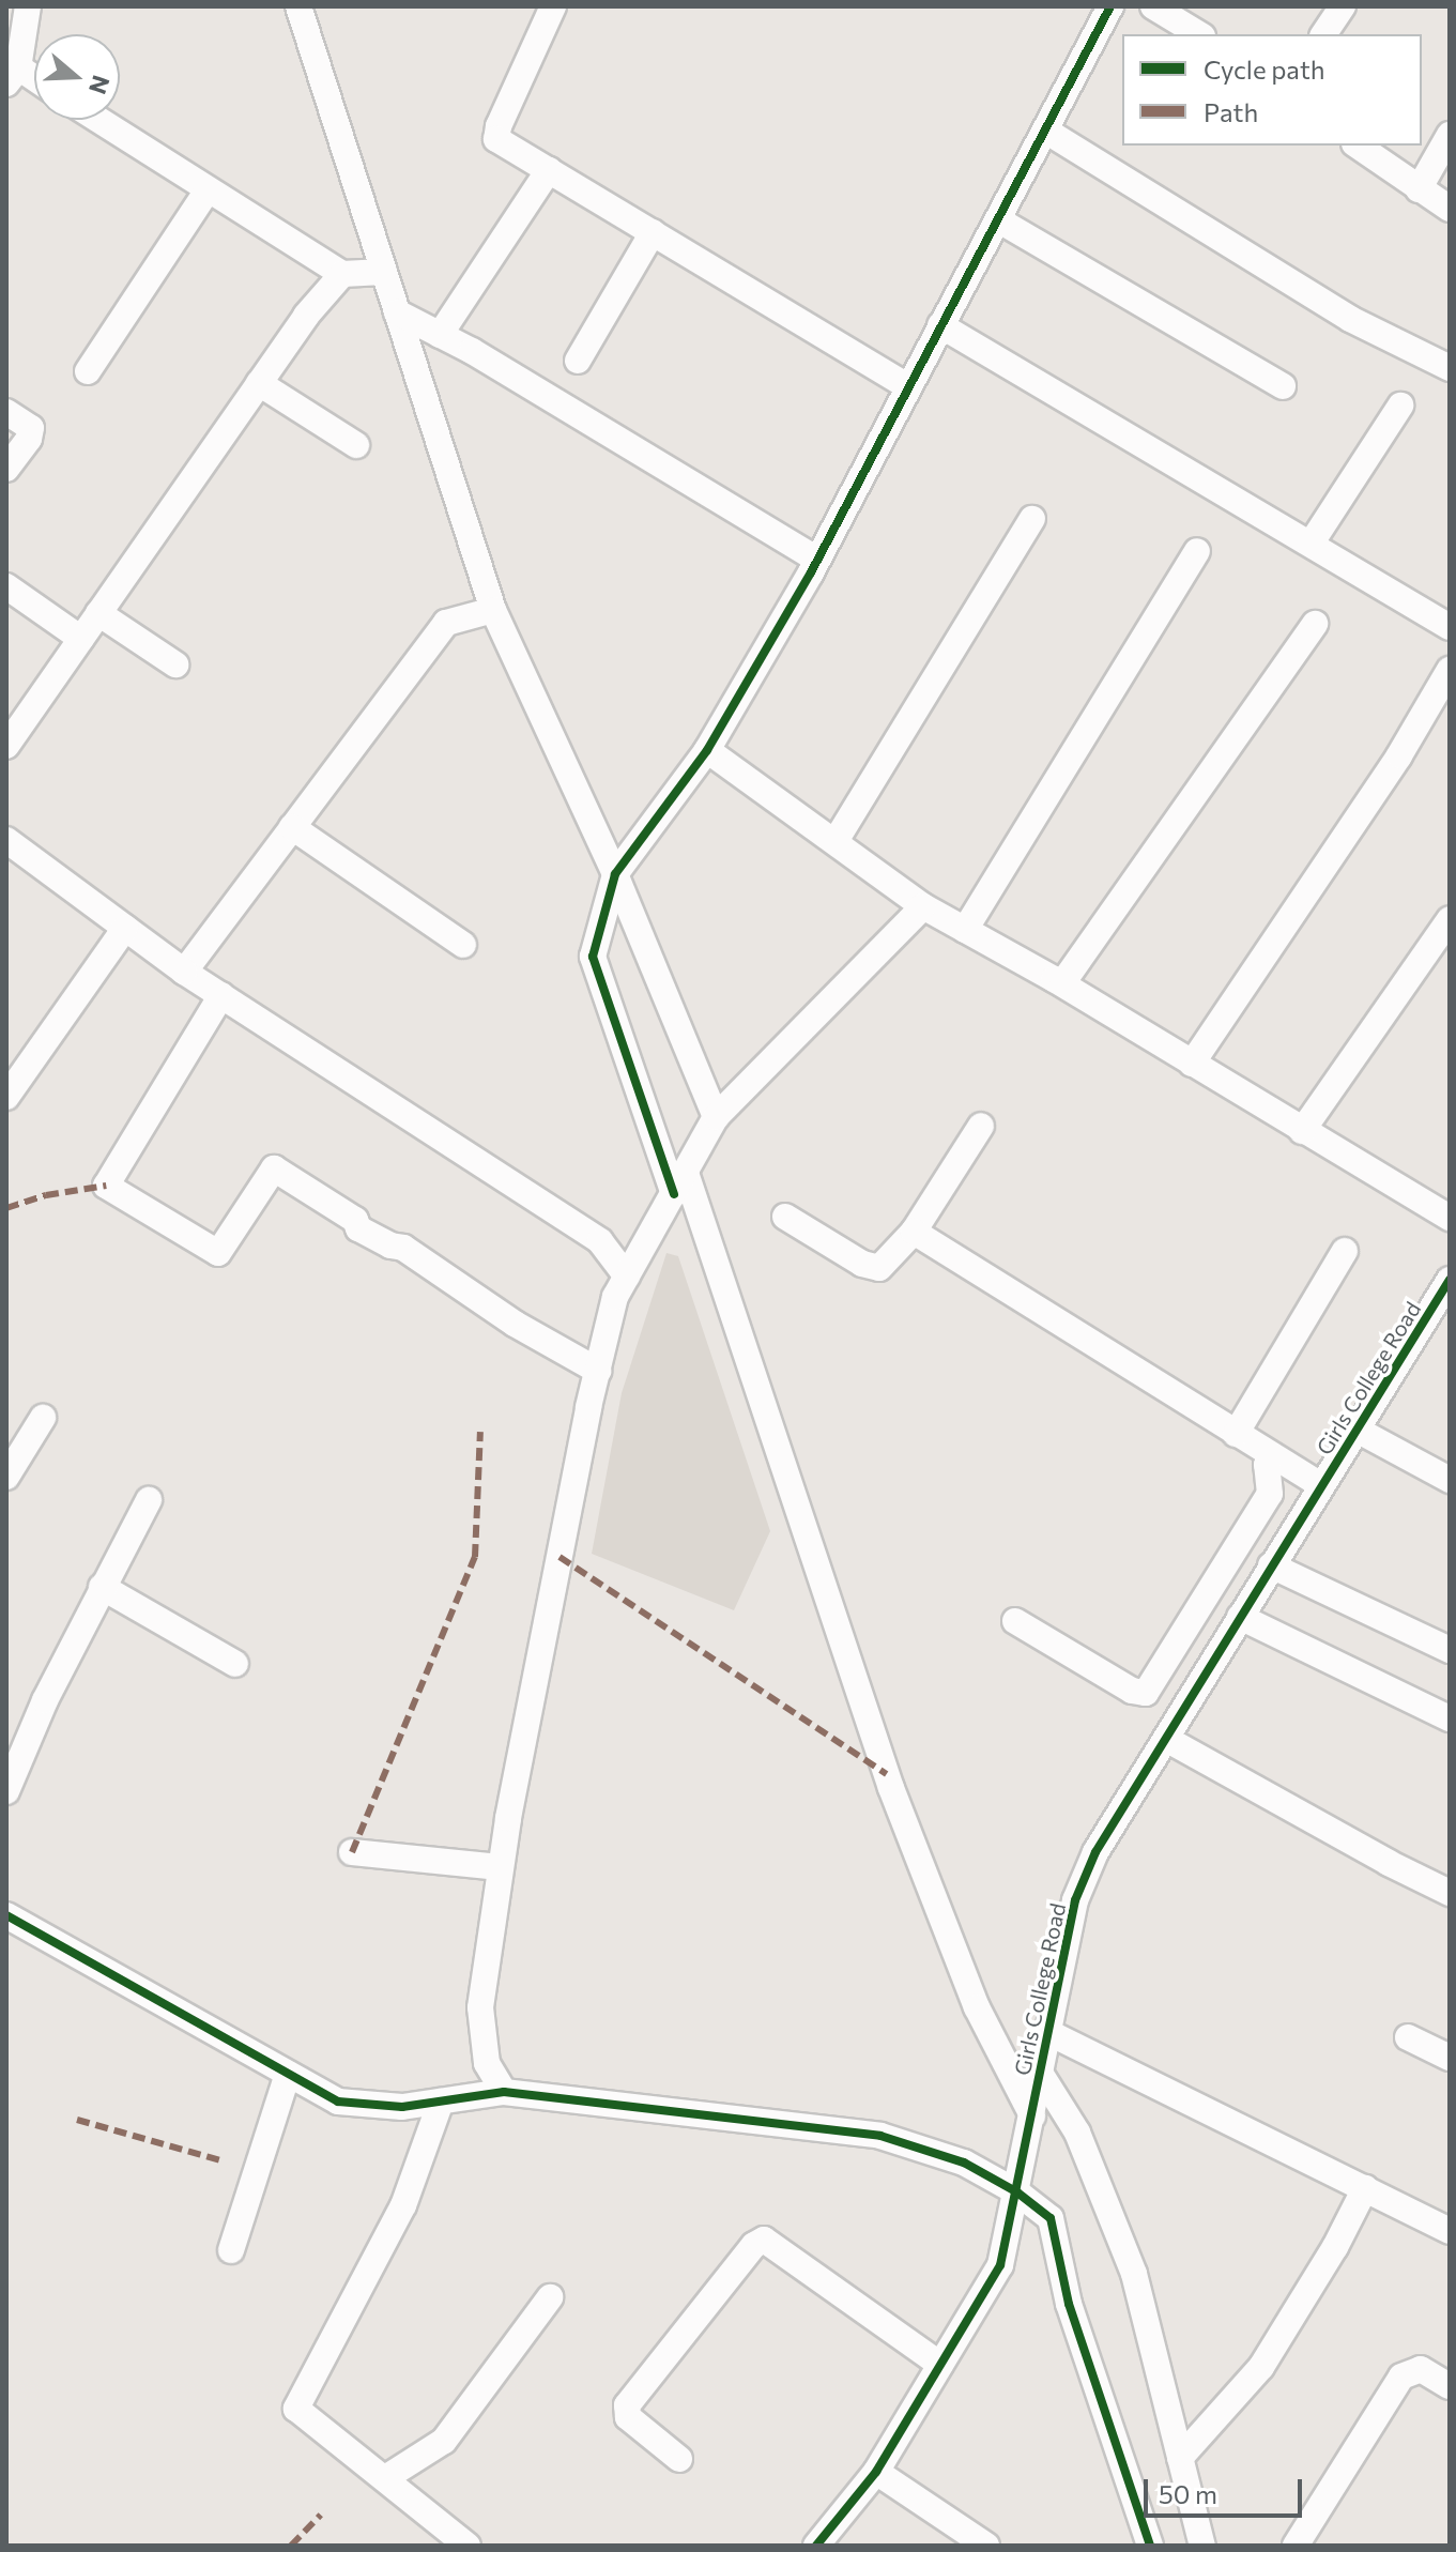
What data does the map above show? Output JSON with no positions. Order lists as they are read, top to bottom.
{
  "streets": {
    "street": ["Girls College Road"]
  },
  "legend": ["Cycle path", "Path"],
  "scale_bar": "50 m",
  "north": "right"
}
